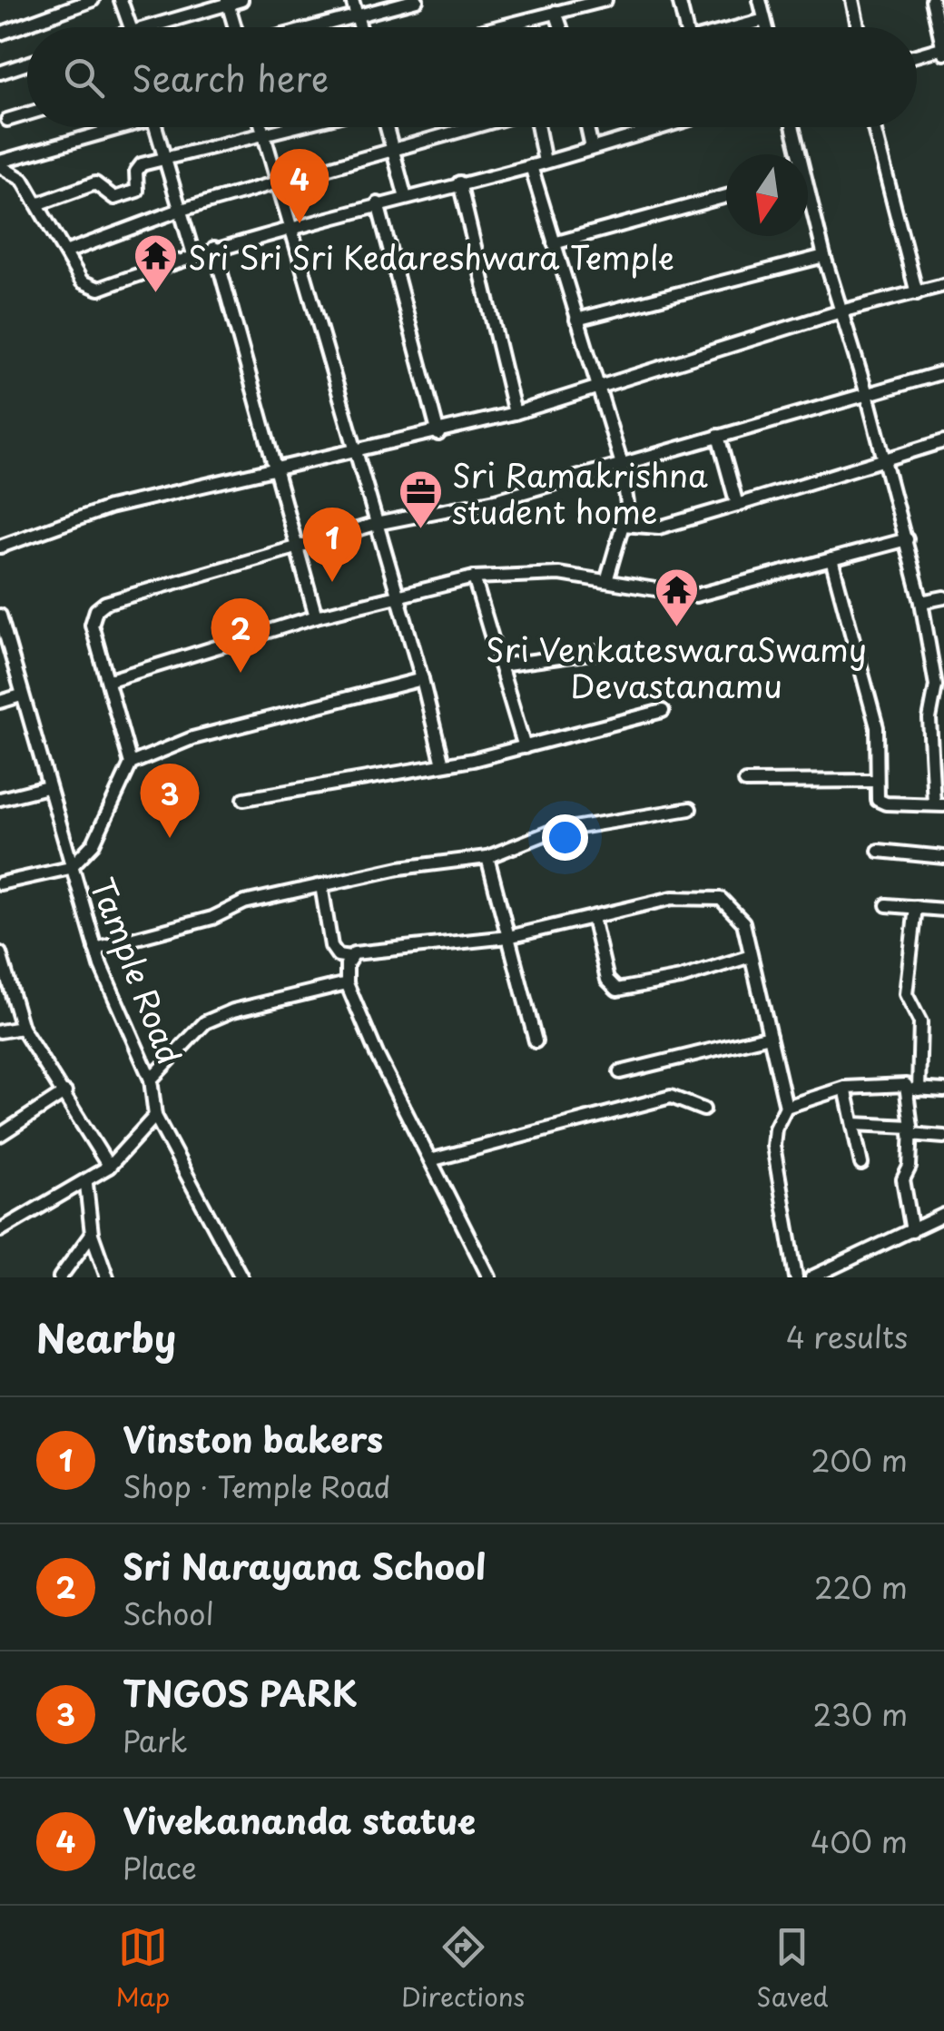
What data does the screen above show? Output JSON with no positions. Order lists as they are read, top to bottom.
{
  "streets": {
    "street": ["Tample Road"]
  },
  "places": {
    "temple": ["Sri Sri Sri Kedareshwara Temple", "Sri VenkateswaraSwamy Devastanamu"],
    "office": ["Sri Ramakrishna student home"]
  },
  "north": "bottom",
  "page": {
    "search": "Search here",
    "pins": [
      "4",
      "1",
      "2",
      "3"
    ],
    "heading": ["Nearby", "4 results"],
    "list": [
      {
        "mark": "1",
        "name": "Vinston bakers",
        "note": "Shop · Temple Road",
        "value": "200 m"
      },
      {
        "mark": "2",
        "name": "Sri Narayana School",
        "note": "School",
        "value": "220 m"
      },
      {
        "mark": "3",
        "name": "TNGOS PARK",
        "note": "Park",
        "value": "230 m"
      },
      {
        "mark": "4",
        "name": "Vivekananda statue",
        "note": "Place",
        "value": "400 m"
      }
    ],
    "nav": ["Map", "Directions", "Saved"]
  }
}
